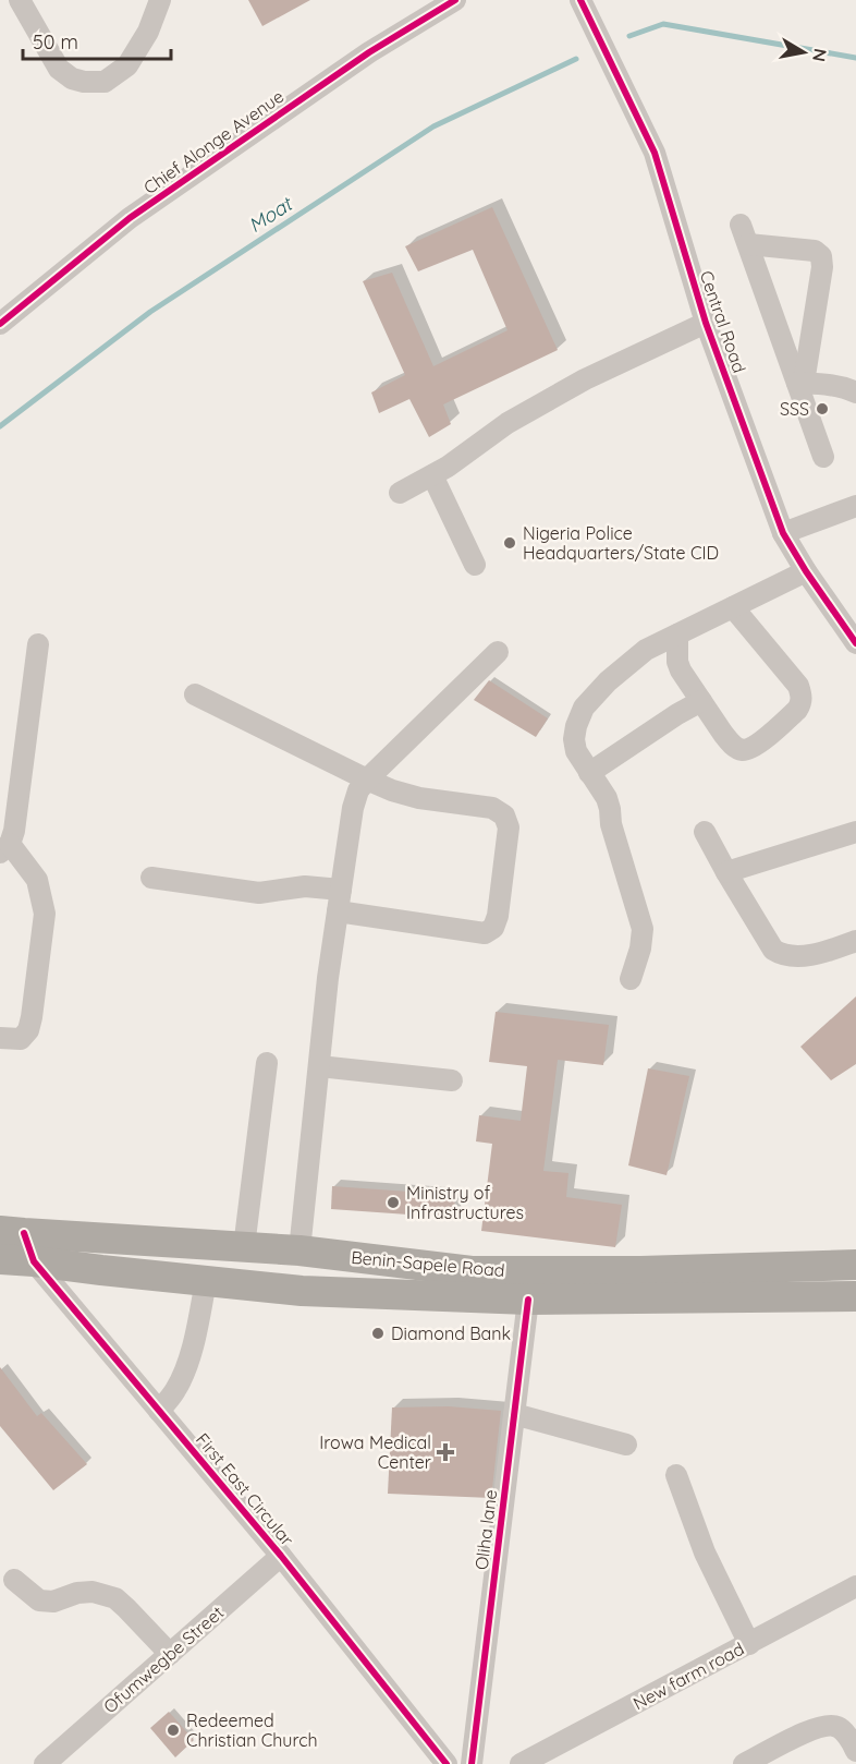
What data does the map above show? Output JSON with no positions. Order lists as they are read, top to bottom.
{
  "streets": {
    "highway": ["Benin-Sapele Road"],
    "street": [
      "Chief Alonge Avenue",
      "Central Road",
      "First East Circular",
      "Oliha lane",
      "Ofumwegbe Street",
      "New farm road"
    ]
  },
  "crossings": [
    ["Benin-Sapele Road", "First East Circular"],
    ["Benin-Sapele Road", "Oliha lane"],
    ["First East Circular", "Ofumwegbe Street"]
  ],
  "water": ["Moat"],
  "places": {
    "other": [
      "SSS",
      "Nigeria Police Headquarters/State CID",
      "Ministry of Infrastructures",
      "Diamond Bank",
      "Redeemed Christian Church"
    ],
    "health": ["Irowa Medical Center"]
  },
  "scale_bar": "50 m",
  "north": "right"
}
